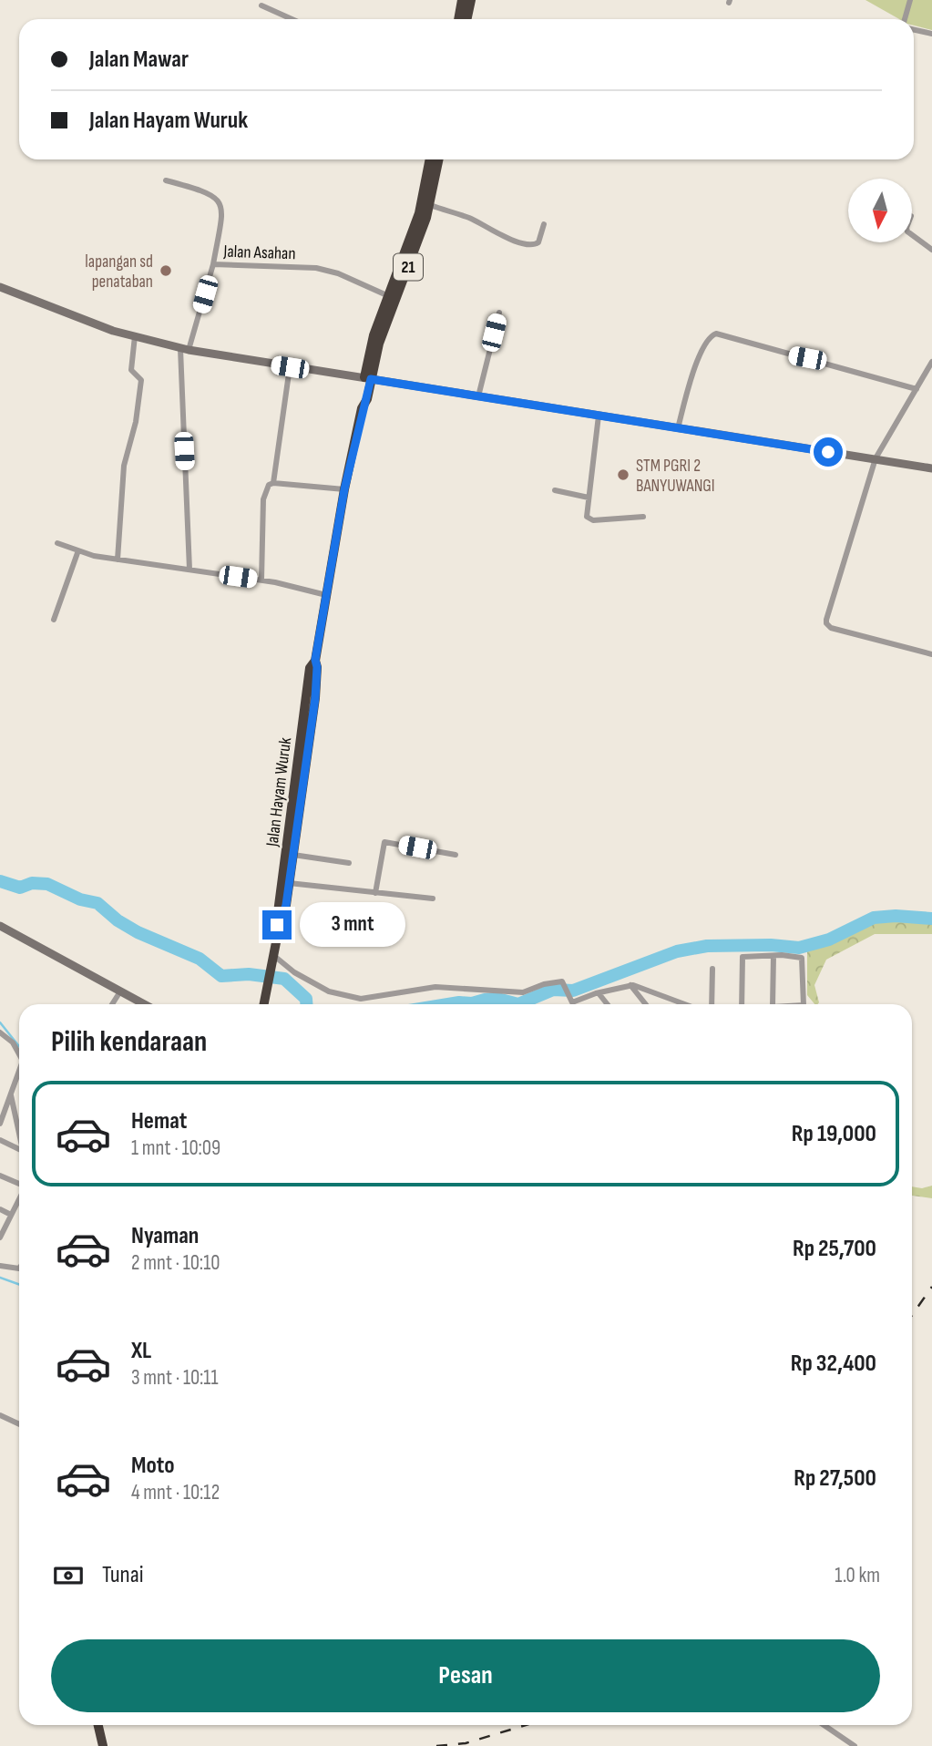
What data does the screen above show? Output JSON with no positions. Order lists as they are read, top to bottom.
{
  "streets": {
    "highway": ["21", "Jalan Hayam Wuruk"],
    "street": ["Jalan Asahan"]
  },
  "crossings": [
    ["Jalan Asahan", "21"],
    ["21", "Jalan Hayam Wuruk"]
  ],
  "places": ["lapangan sd penataban", "STM PGRI 2 BANYUWANGI"],
  "north": "bottom",
  "page": {
    "banner": ["Jalan Mawar", "Jalan Hayam Wuruk"],
    "bubble": "3 mnt",
    "heading": "Pilih kendaraan",
    "list": [
      {
        "name": "Hemat",
        "note": "1 mnt · 10:09",
        "value": "Rp 19,000"
      },
      {
        "name": "Nyaman",
        "note": "2 mnt · 10:10",
        "value": "Rp 25,700"
      },
      {
        "name": "XL",
        "note": "3 mnt · 10:11",
        "value": "Rp 32,400"
      },
      {
        "name": "Moto",
        "note": "4 mnt · 10:12",
        "value": "Rp 27,500"
      }
    ],
    "pay": ["Tunai", "1.0 km"],
    "buttons": "Pesan"
  }
}
